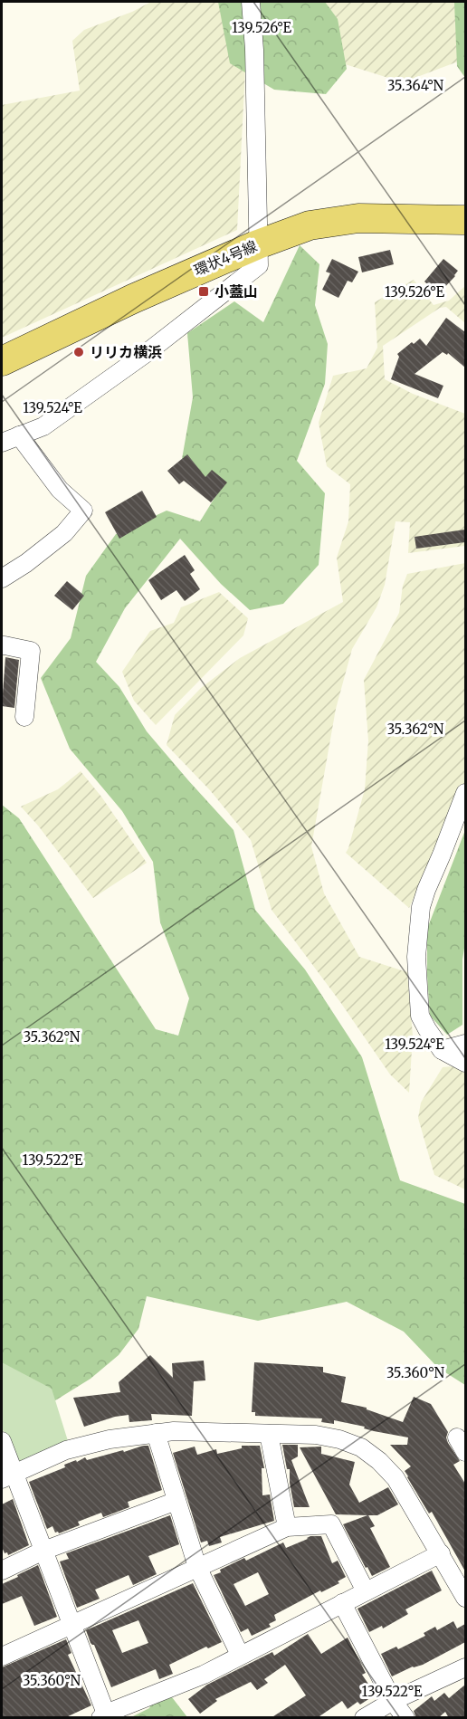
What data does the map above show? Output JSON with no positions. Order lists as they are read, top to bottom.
{
  "streets": {
    "main road": ["環状4号線"]
  },
  "places": {
    "transit": ["小蓋山"],
    "other": ["リリカ横浜"]
  },
  "coordinates": [
    "139.526°E",
    "35.364°N",
    "139.524°E",
    "35.362°N",
    "139.522°E",
    "35.360°N"
  ]
}
